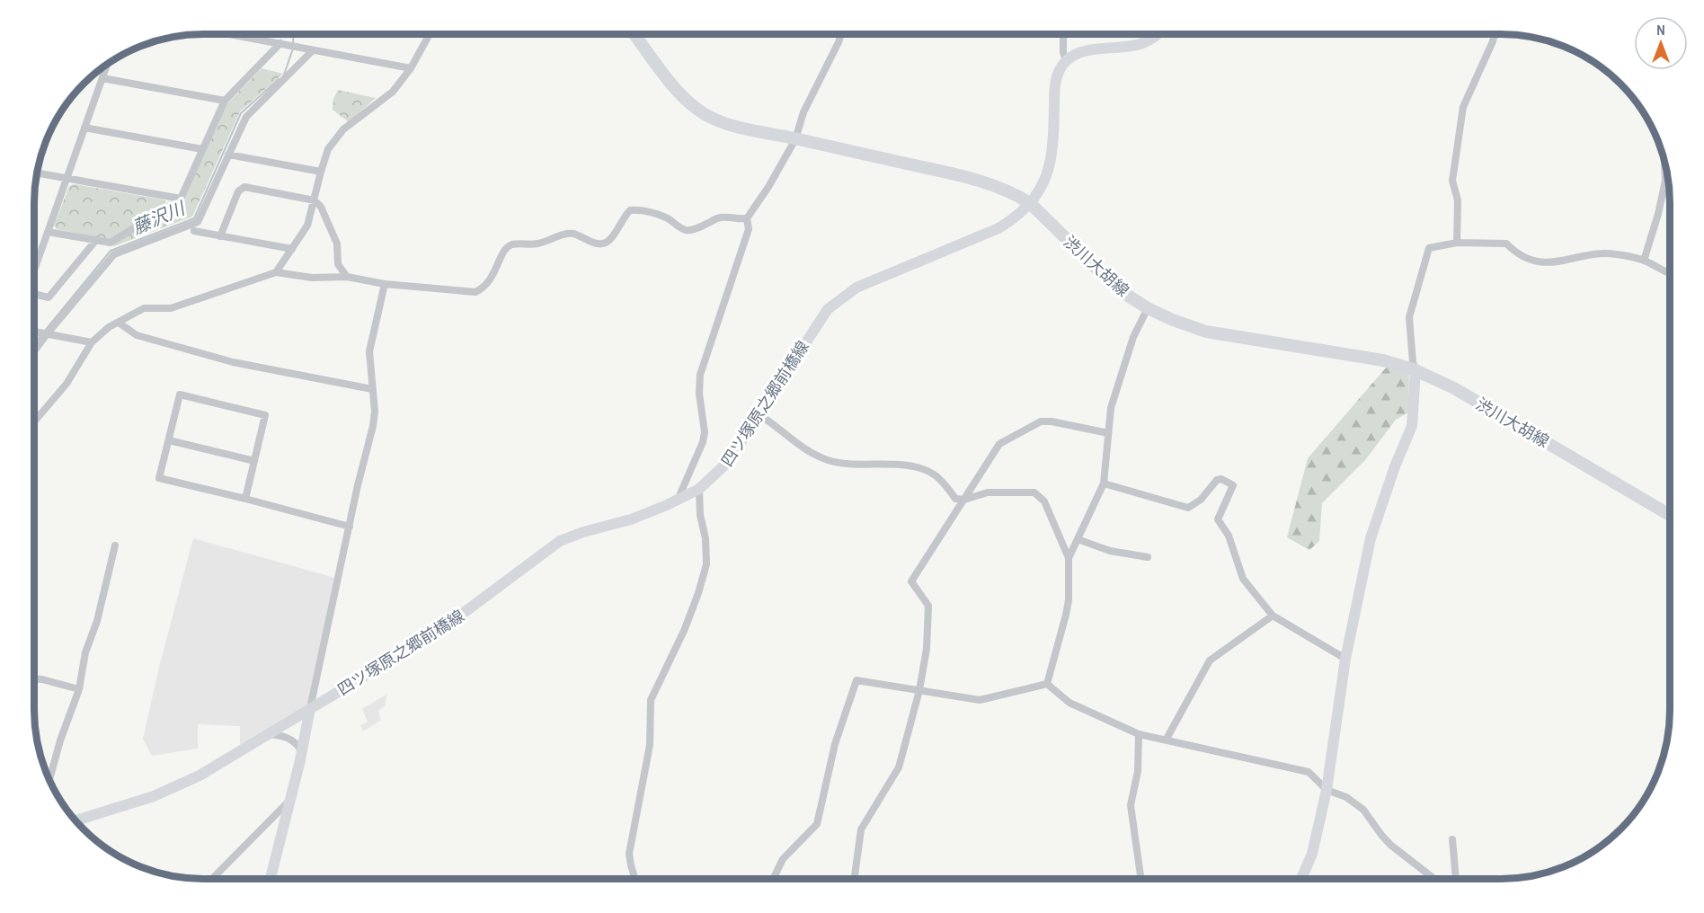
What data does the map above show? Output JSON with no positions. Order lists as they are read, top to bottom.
{
  "streets": {
    "main road": ["渋川大胡線", "四ツ塚原之郷前橋線"]
  },
  "crossings": [
    ["渋川大胡線", "四ツ塚原之郷前橋線"]
  ],
  "water": ["藤沢川"],
  "north": "top"
}
